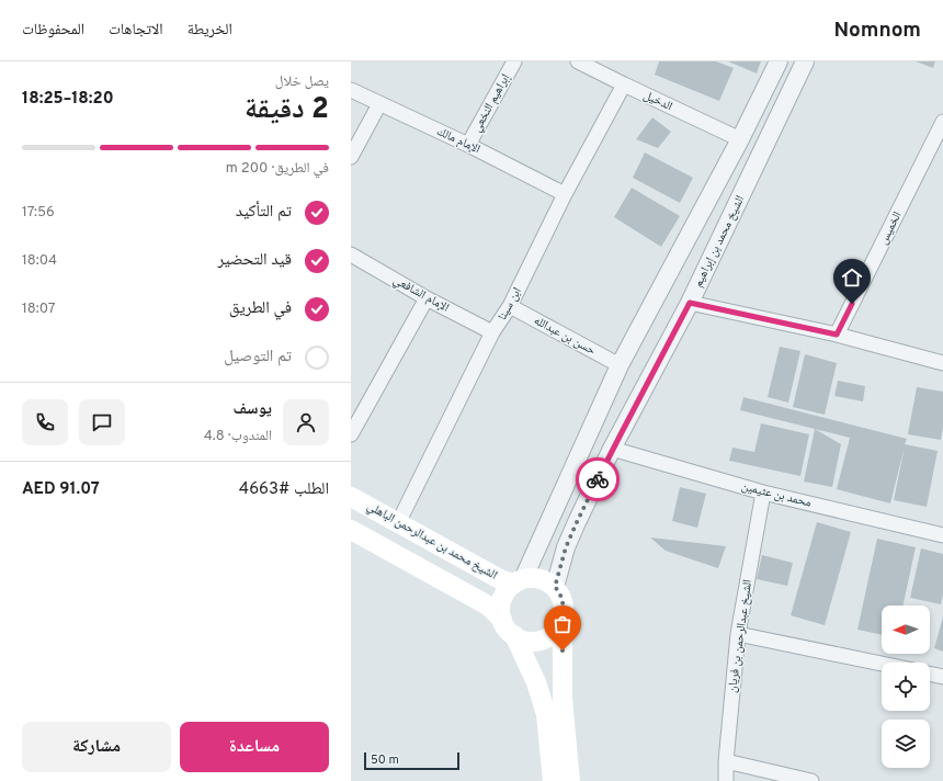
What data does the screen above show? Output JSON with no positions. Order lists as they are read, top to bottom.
{
  "streets": {
    "main road": ["الشيخ محمد بن عبدالرحمن الباهلي"],
    "street": [
      "الدخيل",
      "إبراهيم النخعي",
      "الإمام مالك",
      "الخميس",
      "الشيخ محمد بن إبراهيم",
      "الإمام الشافعي",
      "ابن سينا",
      "حسن بن عبدالله",
      "محمد بن عثيمين",
      "الشيخ عبدالرحمن بن فريان"
    ]
  },
  "crossings": [
    ["الدخيل", "ابن سينا"],
    ["إبراهيم النخعي", "الإمام مالك"],
    ["الإمام مالك", "ابن سينا"],
    ["الشيخ محمد بن إبراهيم", "محمد بن عثيمين"],
    ["الشيخ محمد بن إبراهيم", "الشيخ محمد بن عبدالرحمن الباهلي"],
    ["الإمام الشافعي", "ابن سينا"],
    ["ابن سينا", "حسن بن عبدالله"],
    ["ابن سينا", "الشيخ محمد بن عبدالرحمن الباهلي"],
    ["محمد بن عثيمين", "الشيخ عبدالرحمن بن فريان"]
  ],
  "scale_bar": "50 m",
  "north": "left",
  "page": {
    "header": "Nomnom",
    "nav": ["الخريطة", "الاتجاهات", "المحفوظات"],
    "heading": ["2 دقيقة", "يصل خلال", "18:20–18:25"],
    "panel": [
      "يوسف",
      "المندوب · 4.8",
      "الطلب #4663",
      "AED 91.07"
    ],
    "bar": "في الطريق · 200 m",
    "list": [
      ["تم التأكيد", "17:56"],
      ["قيد التحضير", "18:04"],
      ["في الطريق", "18:07"],
      "تم التوصيل"
    ],
    "buttons": ["مساعدة", "مشاركة"],
    "scale": "50 m"
  }
}
